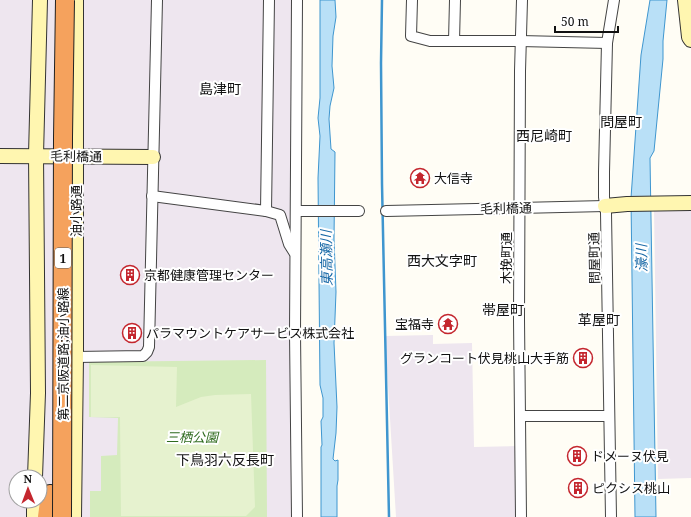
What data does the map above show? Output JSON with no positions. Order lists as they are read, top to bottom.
{
  "streets": {
    "highway": ["1", "第二京阪道路;油小路線"],
    "street": [
      "毛利橋通",
      "油小路通",
      "木挽町通",
      "問屋町通"
    ]
  },
  "crossings": [
    ["毛利橋通", "油小路通"],
    ["毛利橋通", "木挽町通"],
    ["毛利橋通", "問屋町通"]
  ],
  "districts": [
    "島津町",
    "問屋町",
    "西尼崎町",
    "西大文字町",
    "帯屋町",
    "革屋町",
    "下鳥羽六反長町"
  ],
  "water": ["東高瀬川", "濠川"],
  "parks": ["三栖公園"],
  "places": {
    "temple": ["大信寺", "宝福寺"],
    "building": [
      "京都健康管理センター",
      "パラマウントケアサービス株式会社",
      "グランコート伏見桃山大手筋",
      "ドメーヌ伏見",
      "ピクシス桃山"
    ]
  },
  "scale_bar": "50 m",
  "north": "top"
}
